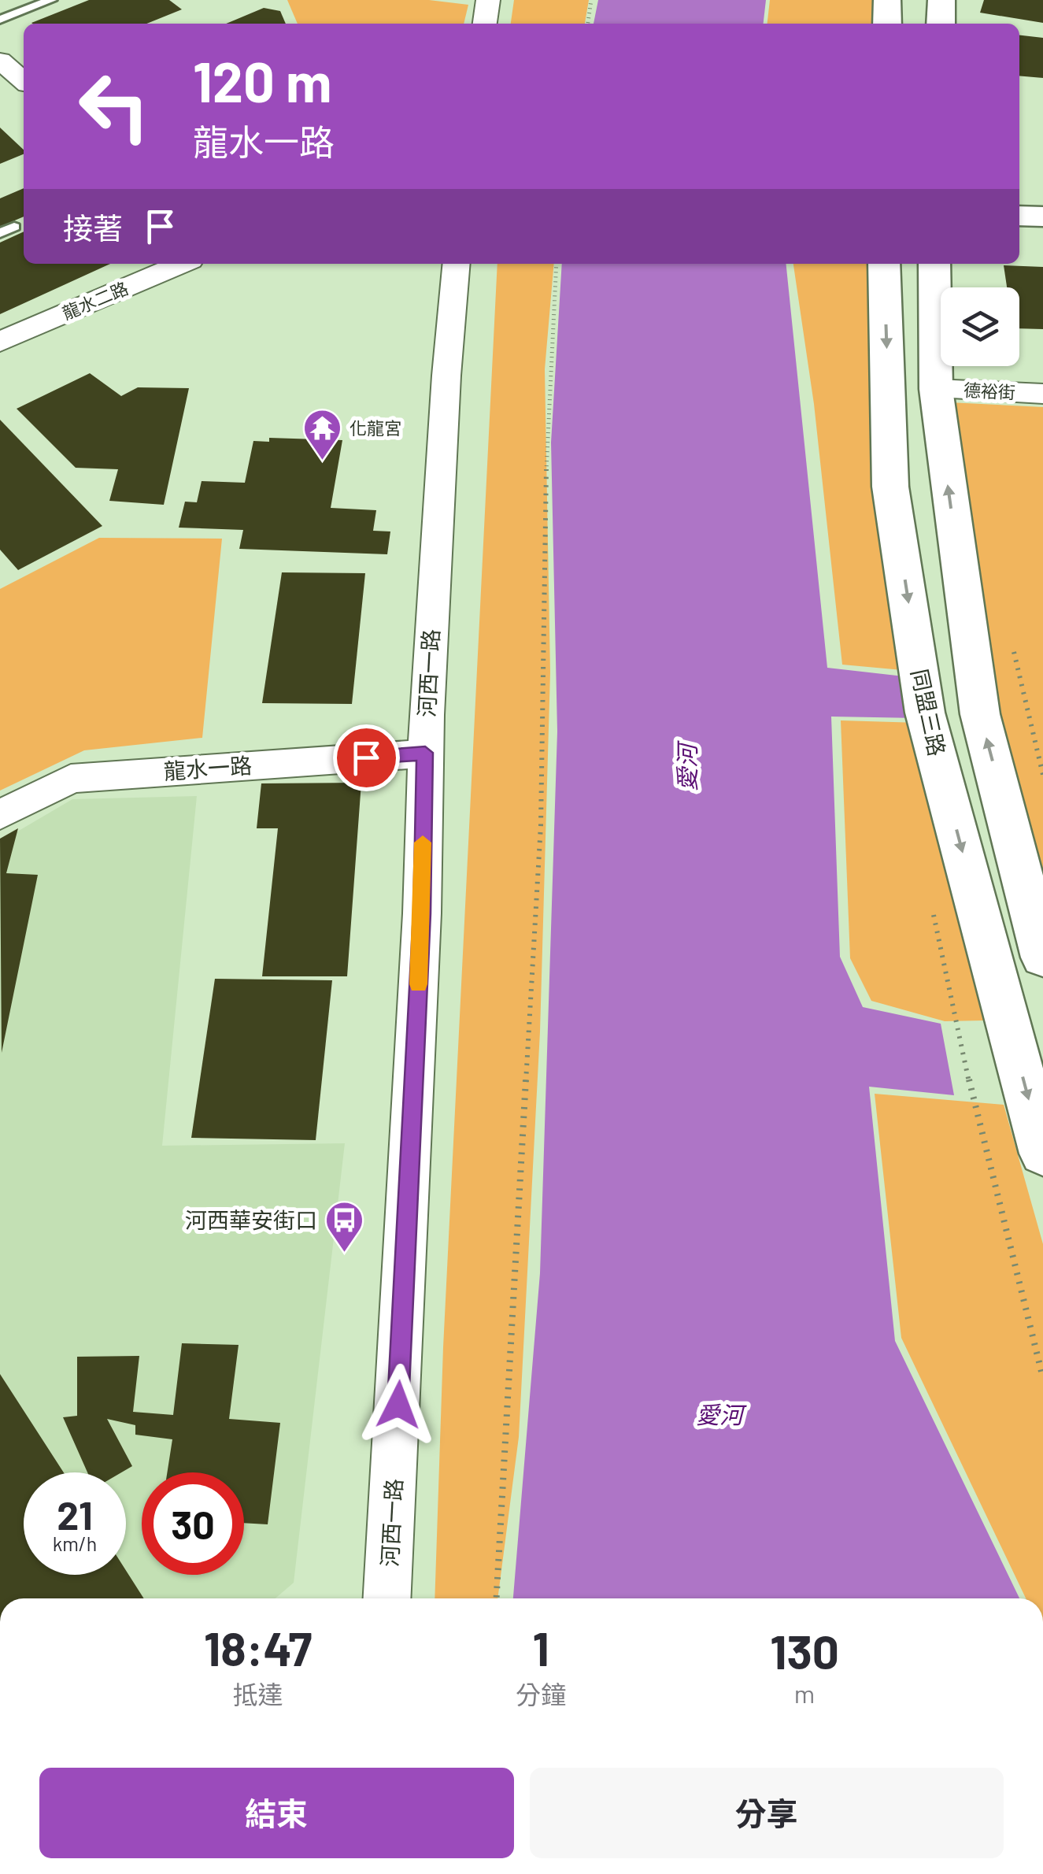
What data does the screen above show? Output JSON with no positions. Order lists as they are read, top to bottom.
{
  "streets": {
    "street": [
      "龍水二路",
      "德裕街",
      "河西一路",
      "同盟三路",
      "龍水一路"
    ]
  },
  "crossings": [
    ["河西一路", "龍水一路"]
  ],
  "water": ["愛河"],
  "places": {
    "temple": ["化龍宮"],
    "bus stop": ["河西華安街口"]
  },
  "page": {
    "turn": ["120 m", "龍水一路"],
    "then": "接著",
    "speed": "21 km/h",
    "limit": "30",
    "eta": [
      "18:47",
      "抵達",
      "1",
      "分鐘",
      "130",
      "m"
    ],
    "buttons": ["結束", "分享"]
  }
}
